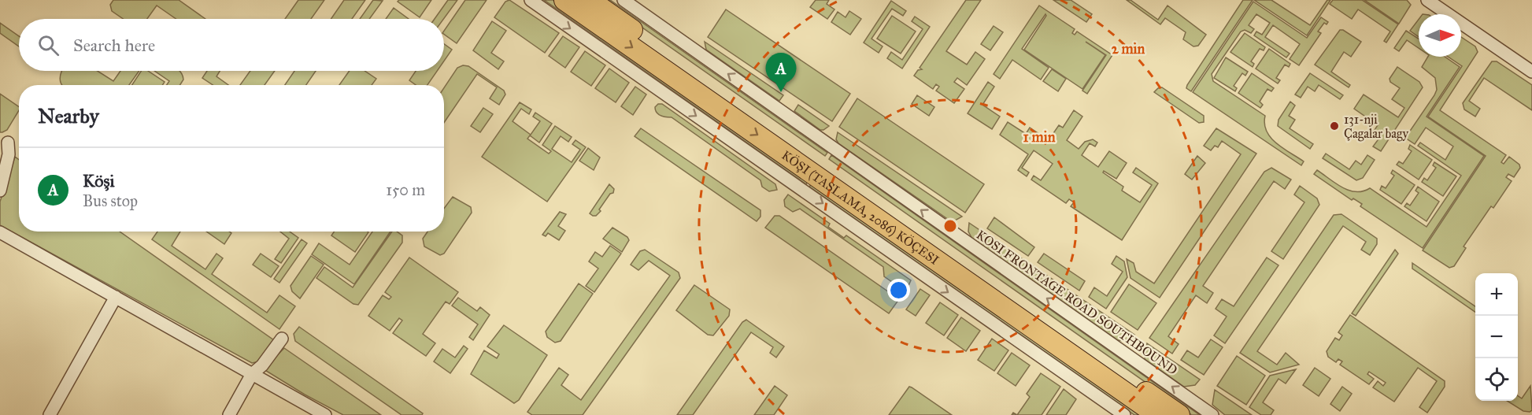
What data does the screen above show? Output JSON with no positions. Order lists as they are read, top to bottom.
{
  "streets": {
    "main road": ["KÖŞI (TASLAMA, 2086) KÖÇESI"],
    "street": ["KOSI FRONTAGE ROAD SOUTHBOUND"]
  },
  "places": ["131-nji Çagalar bagy"],
  "north": "right",
  "page": {
    "search": "Search here",
    "pins": "A",
    "heading": "Nearby",
    "list": [
      {
        "mark": "A",
        "name": "Köşi",
        "note": "Bus stop",
        "value": "150 m"
      }
    ],
    "map_buttons": ["+", "−"]
  },
  "rings": ["2 min", "1 min"]
}
